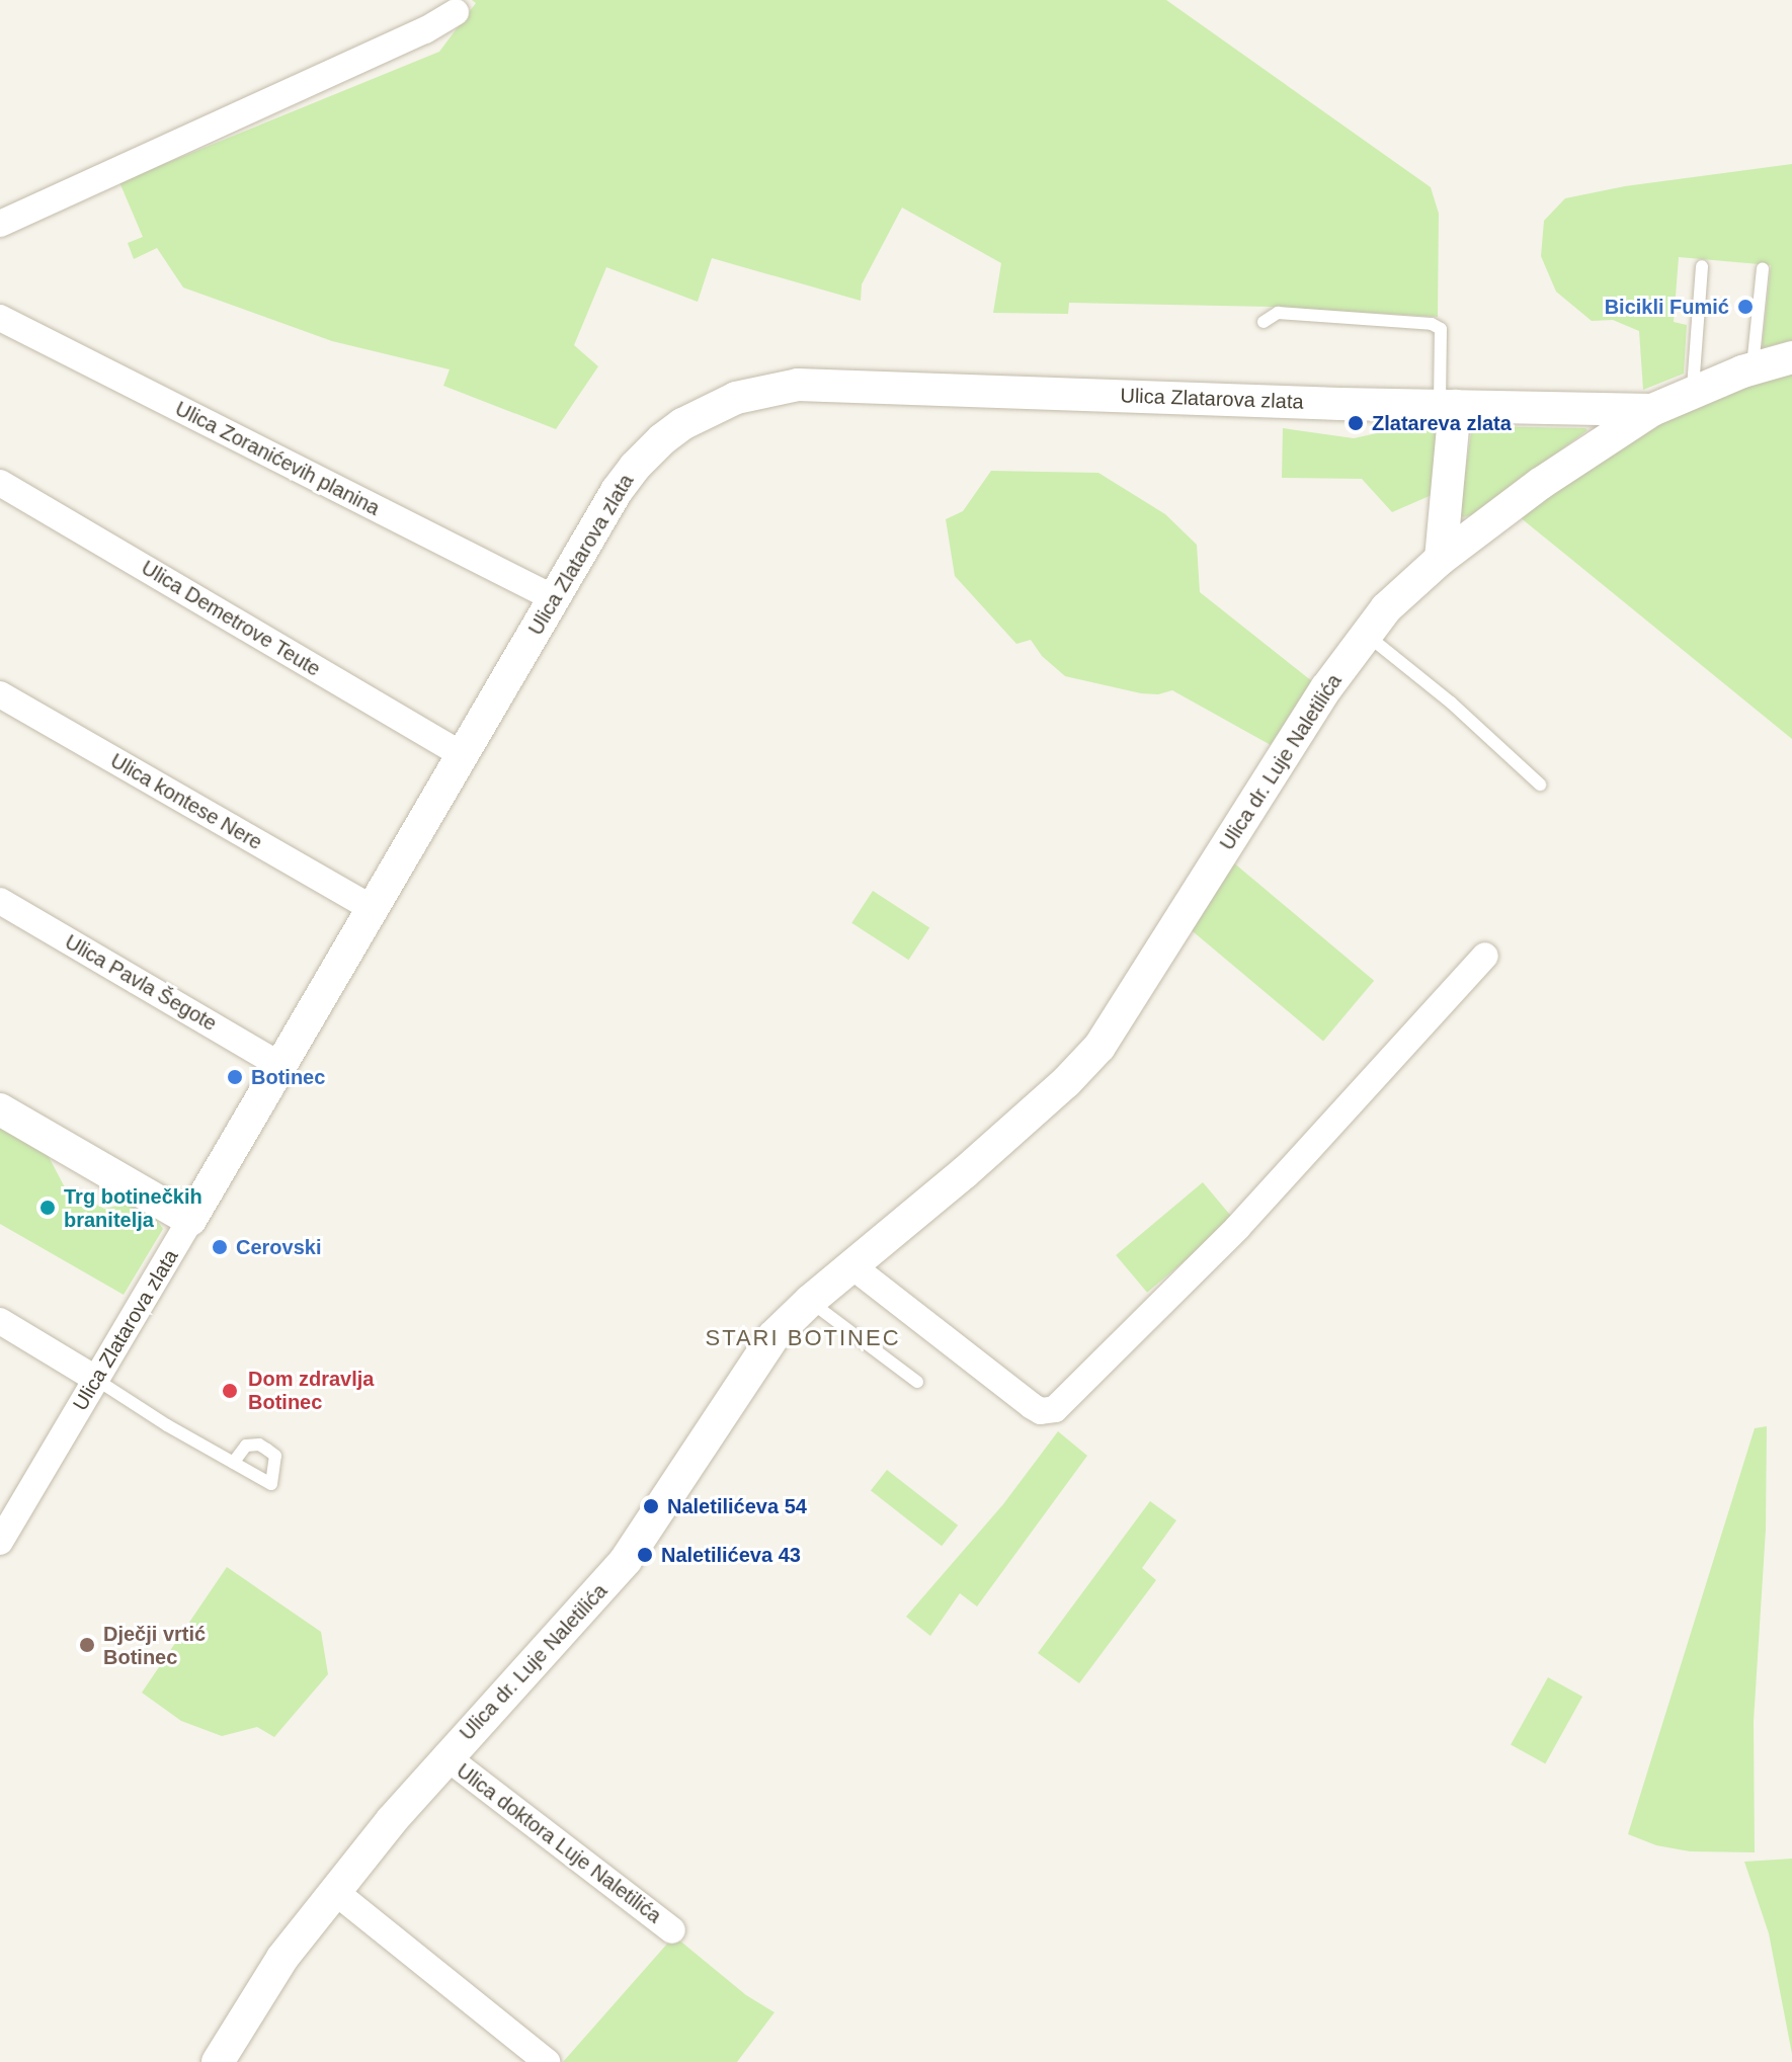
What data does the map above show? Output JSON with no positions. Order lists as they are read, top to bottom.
{
  "streets": {
    "street": [
      "Ulica Zlatarova zlata",
      "Ulica Zoranićevih planina",
      "Ulica Demetrove Teute",
      "Ulica dr. Luje Naletilića",
      "Ulica kontese Nere",
      "Ulica Pavla Šegote",
      "Ulica doktora Luje Naletilića"
    ]
  },
  "crossings": [
    ["Ulica Zlatarova zlata", "Ulica Zoranićevih planina"],
    ["Ulica Zlatarova zlata", "Ulica Demetrove Teute"],
    ["Ulica Zlatarova zlata", "Ulica dr. Luje Naletilića"],
    ["Ulica Zlatarova zlata", "Ulica kontese Nere"],
    ["Ulica Zlatarova zlata", "Ulica Pavla Šegote"],
    ["Ulica dr. Luje Naletilića", "Ulica doktora Luje Naletilića"]
  ],
  "districts": ["STARI BOTINEC"],
  "places": [
    "Bicikli Fumić",
    "Zlatareva zlata",
    "Botinec",
    "Trg botinečkih branitelja",
    "Cerovski",
    "Dom zdravlja Botinec",
    "Naletilićeva 54",
    "Naletilićeva 43",
    "Dječji vrtić Botinec"
  ]
}
